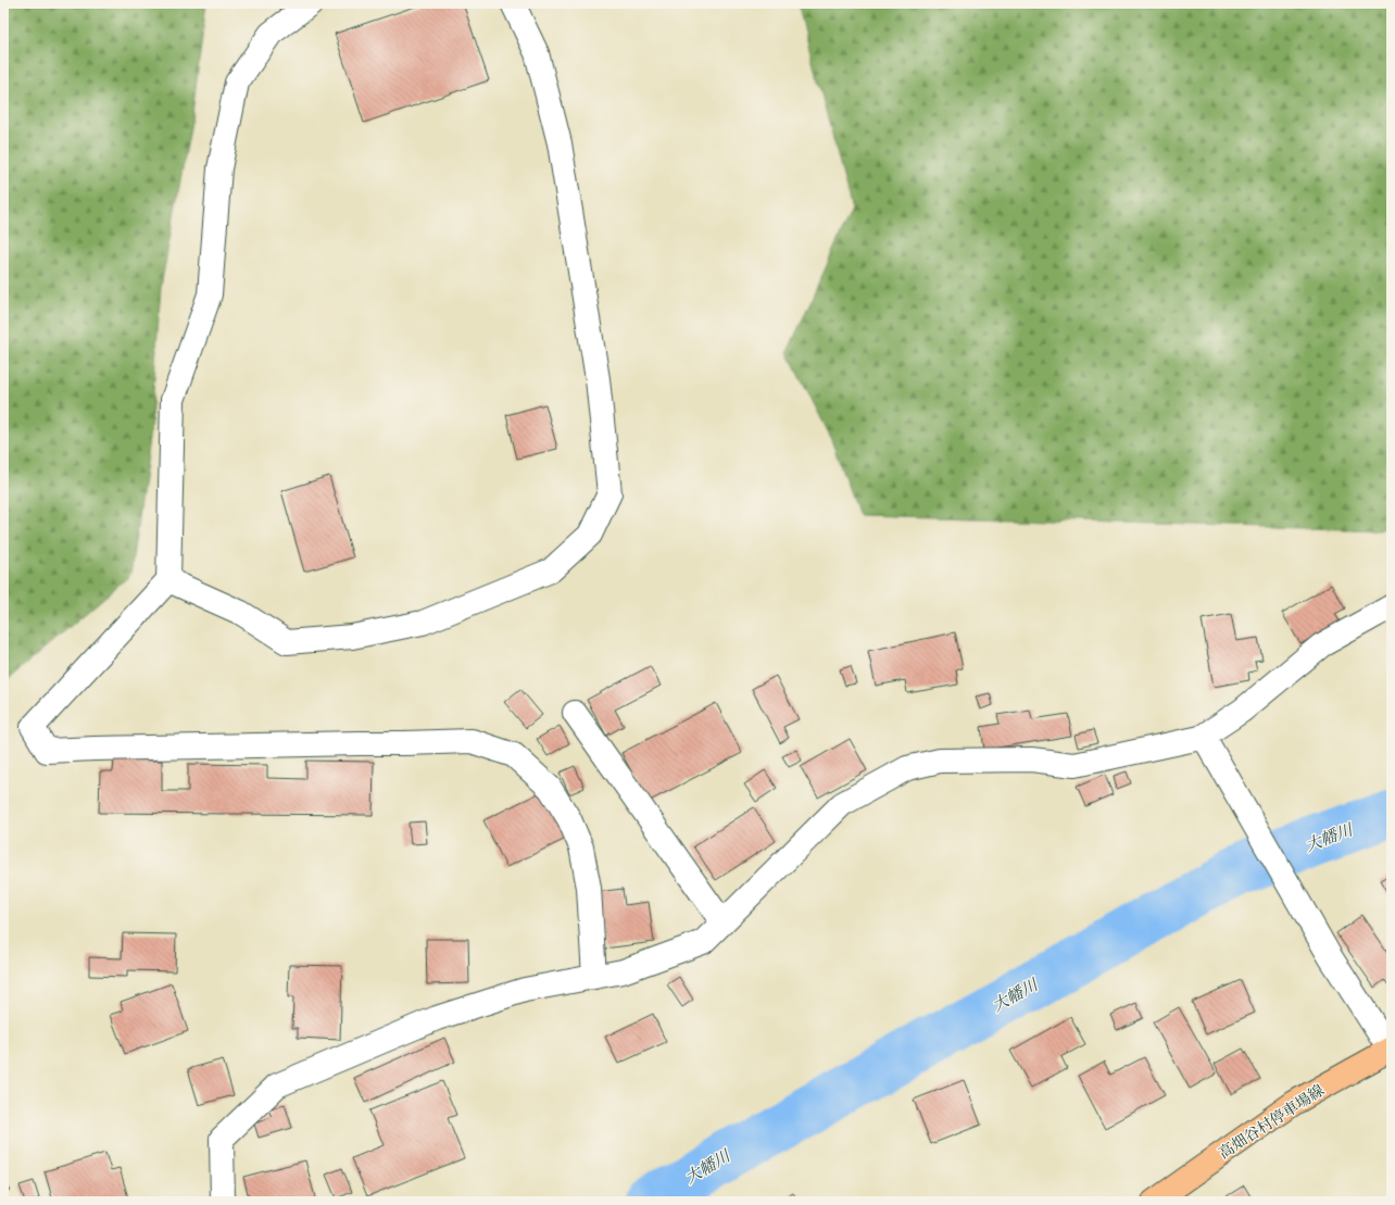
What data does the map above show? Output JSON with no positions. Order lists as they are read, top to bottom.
{
  "streets": {
    "main road": ["高畑谷村停車場線"]
  },
  "water": ["大幡川"]
}
